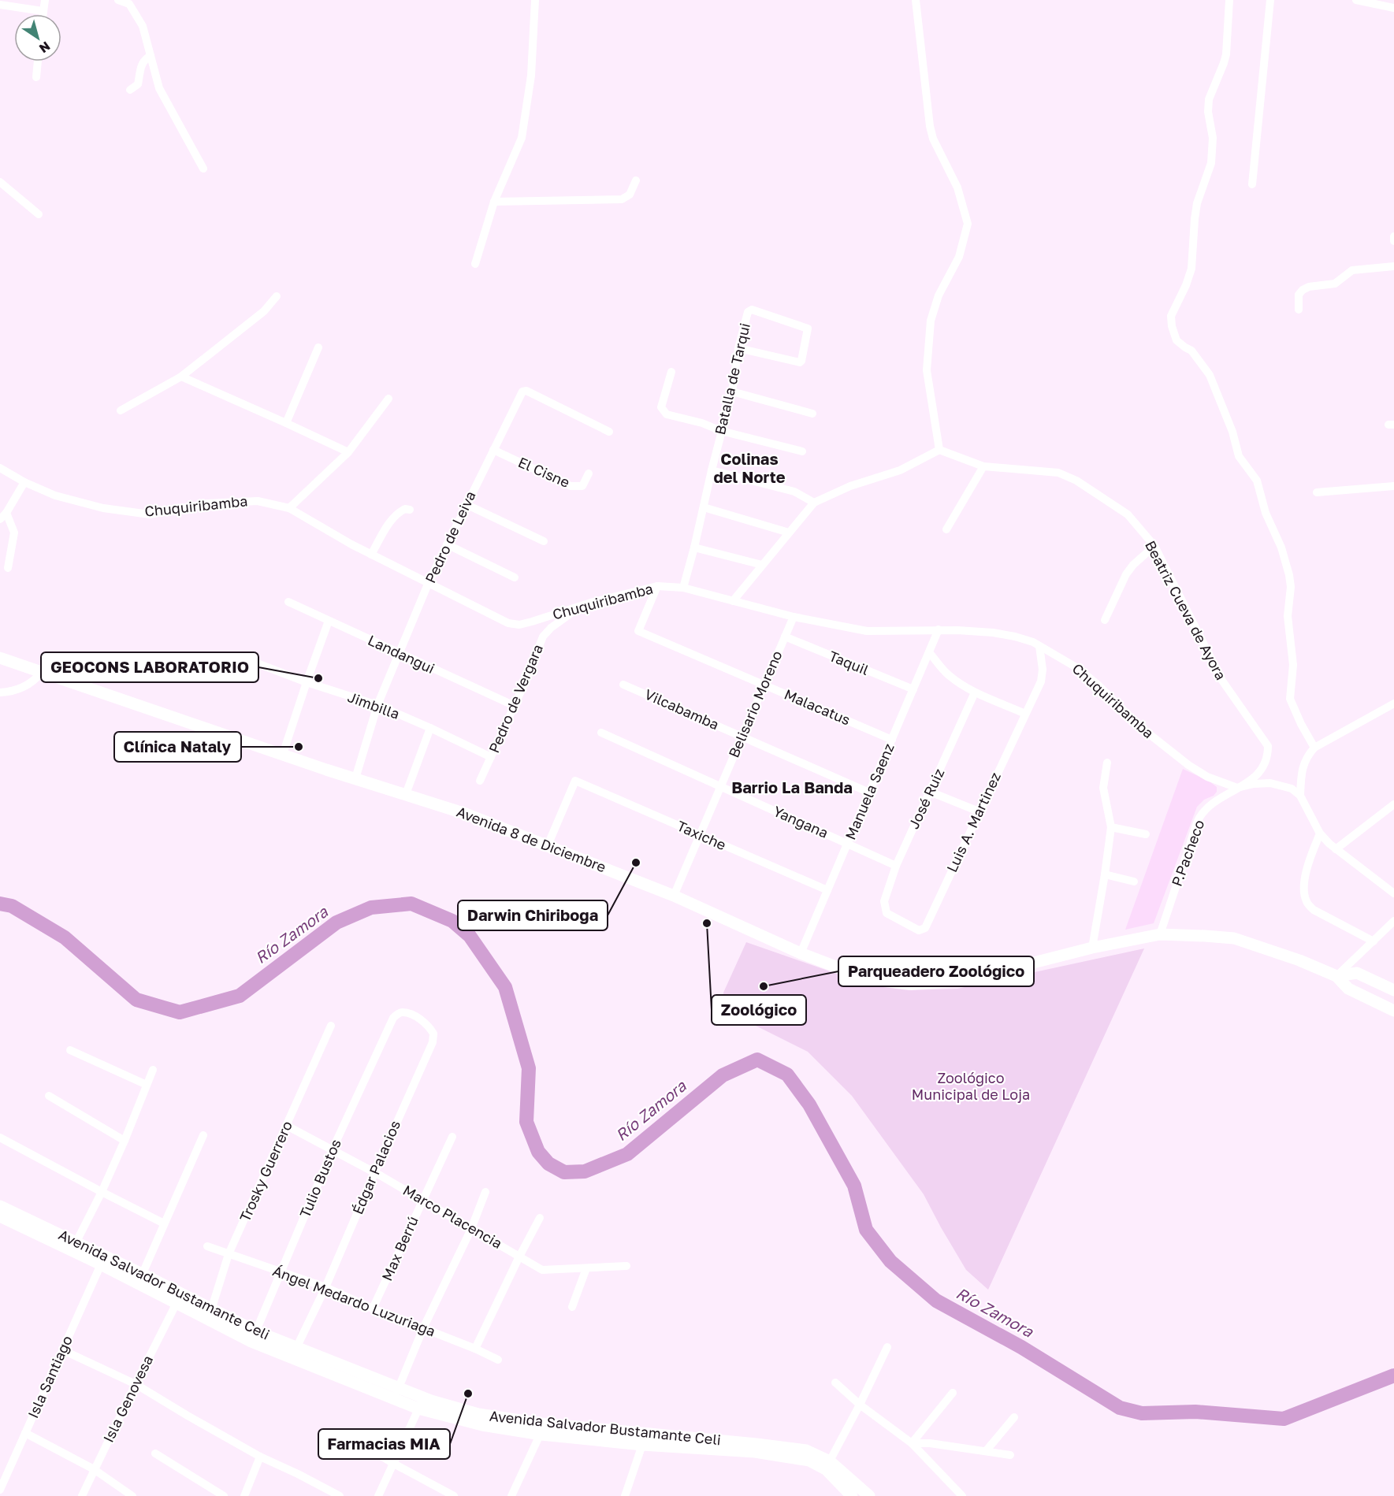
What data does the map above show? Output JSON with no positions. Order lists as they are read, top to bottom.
{
  "streets": {
    "main road": ["Avenida 8 de Diciembre", "Avenida Salvador Bustamante Celi"],
    "street": [
      "Batalla de Tarqui",
      "El Cisne",
      "Chuquiribamba",
      "Pedro de Leiva",
      "Beatriz Cueva de Ayora",
      "Landangui",
      "Taquil",
      "Pedro de Vergara",
      "Belisario Moreno",
      "Jimbilla",
      "Malacatus",
      "Vilcabamba",
      "Manuela Saenz",
      "José Ruiz",
      "Yangana",
      "Luis A. Martinez",
      "Taxiche",
      "P.Pacheco",
      "Édgar Palacios",
      "Trosky Guerrero",
      "Tulio Bustos",
      "Marco Placencia",
      "Max Berrú",
      "Ángel Medardo Luzuriaga",
      "Isla Santiago",
      "Isla Genovesa"
    ]
  },
  "crossings": [
    ["Batalla de Tarqui", "Chuquiribamba"],
    ["El Cisne", "Pedro de Leiva"],
    ["Chuquiribamba", "Pedro de Leiva"],
    ["Chuquiribamba", "Beatriz Cueva de Ayora"],
    ["Chuquiribamba", "Pedro de Vergara"],
    ["Chuquiribamba", "Belisario Moreno"],
    ["Chuquiribamba", "Malacatus"],
    ["Chuquiribamba", "Manuela Saenz"],
    ["Chuquiribamba", "Luis A. Martinez"],
    ["Chuquiribamba", "P.Pacheco"],
    ["Pedro de Leiva", "Landangui"],
    ["Pedro de Leiva", "Jimbilla"],
    ["Pedro de Leiva", "Avenida 8 de Diciembre"],
    ["Beatriz Cueva de Ayora", "P.Pacheco"],
    ["Landangui", "Pedro de Vergara"],
    ["Taquil", "Belisario Moreno"],
    ["Taquil", "Manuela Saenz"],
    ["Pedro de Vergara", "Jimbilla"],
    ["Belisario Moreno", "Malacatus"],
    ["Belisario Moreno", "Vilcabamba"],
    ["Belisario Moreno", "Yangana"],
    ["Belisario Moreno", "Taxiche"],
    ["Belisario Moreno", "Avenida 8 de Diciembre"],
    ["Malacatus", "Manuela Saenz"],
    ["Vilcabamba", "Manuela Saenz"],
    ["Manuela Saenz", "Yangana"],
    ["Manuela Saenz", "Taxiche"],
    ["Manuela Saenz", "Avenida 8 de Diciembre"],
    ["José Ruiz", "Yangana"],
    ["José Ruiz", "Luis A. Martinez"],
    ["Taxiche", "Avenida 8 de Diciembre"],
    ["Avenida 8 de Diciembre", "P.Pacheco"],
    ["Édgar Palacios", "Tulio Bustos"],
    ["Édgar Palacios", "Marco Placencia"],
    ["Édgar Palacios", "Avenida Salvador Bustamante Celi"],
    ["Édgar Palacios", "Ángel Medardo Luzuriaga"],
    ["Trosky Guerrero", "Marco Placencia"],
    ["Trosky Guerrero", "Avenida Salvador Bustamante Celi"],
    ["Trosky Guerrero", "Ángel Medardo Luzuriaga"],
    ["Tulio Bustos", "Marco Placencia"],
    ["Tulio Bustos", "Avenida Salvador Bustamante Celi"],
    ["Tulio Bustos", "Ángel Medardo Luzuriaga"],
    ["Marco Placencia", "Max Berrú"],
    ["Max Berrú", "Ángel Medardo Luzuriaga"],
    ["Avenida Salvador Bustamante Celi", "Isla Santiago"],
    ["Avenida Salvador Bustamante Celi", "Isla Genovesa"]
  ],
  "districts": ["Colinas del Norte", "Barrio La Banda"],
  "water": ["Río Zamora"],
  "parks": ["Zoológico Municipal de Loja"],
  "places": [
    "GEOCONS LABORATORIO",
    "Clínica Nataly",
    "Darwin Chiriboga",
    "Zoológico",
    "Parqueadero Zoológico",
    "Farmacias MIA"
  ],
  "north": "bottom right"
}
